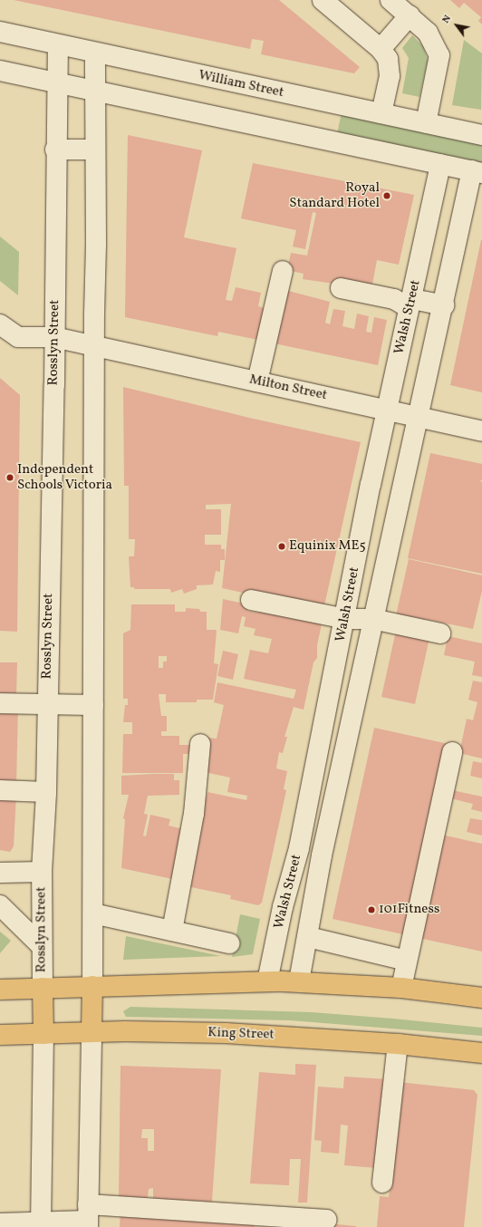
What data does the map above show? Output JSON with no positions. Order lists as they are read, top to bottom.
{
  "streets": {
    "highway": ["Rosslyn Street", "King Street"],
    "street": ["William Street", "Walsh Street", "Milton Street"]
  },
  "crossings": [
    ["William Street", "Rosslyn Street"],
    ["Walsh Street", "Milton Street"],
    ["Rosslyn Street", "Milton Street"],
    ["Rosslyn Street", "King Street"]
  ],
  "places": [
    "Royal Standard Hotel",
    "Independent Schools Victoria",
    "Equinix ME5",
    "101Fitness"
  ],
  "north": "top left"
}
